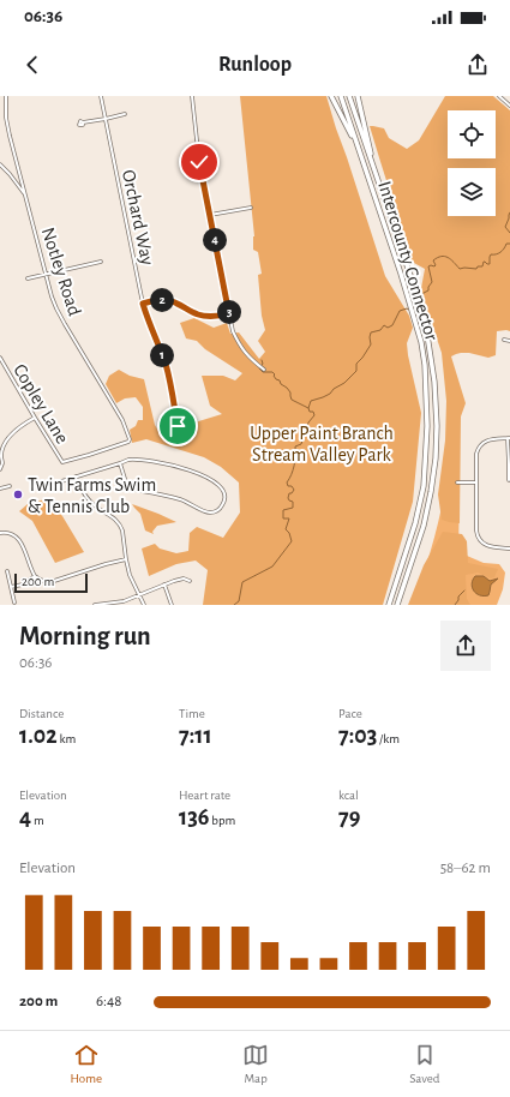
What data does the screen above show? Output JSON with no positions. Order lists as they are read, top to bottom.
{
  "streets": {
    "highway": ["Intercounty Connector"],
    "street": ["Orchard Way", "Notley Road", "Copley Lane"]
  },
  "crossings": [
    ["Notley Road", "Copley Lane"]
  ],
  "parks": ["Upper Paint Branch Stream Valley Park"],
  "places": ["Twin Farms Swim & Tennis Club"],
  "scale_bar": "200 m",
  "page": {
    "status": "06:36",
    "header": "Runloop",
    "pins": [
      "4",
      "2",
      "3",
      "1"
    ],
    "scale": "200 m",
    "heading": ["Morning run", "06:36"],
    "stats": [
      ["Distance", "1.02 km"],
      ["Time", "7:11"],
      ["Pace", "7:03 /km"],
      ["Elevation", "4 m"],
      ["Heart rate", "136 bpm"],
      ["kcal", "79"]
    ],
    "chart": ["Elevation", "58–62 m"],
    "list": [
      {
        "name": "200 m",
        "note": "6:48"
      }
    ],
    "tabs": ["Home", "Map", "Saved"]
  }
}
